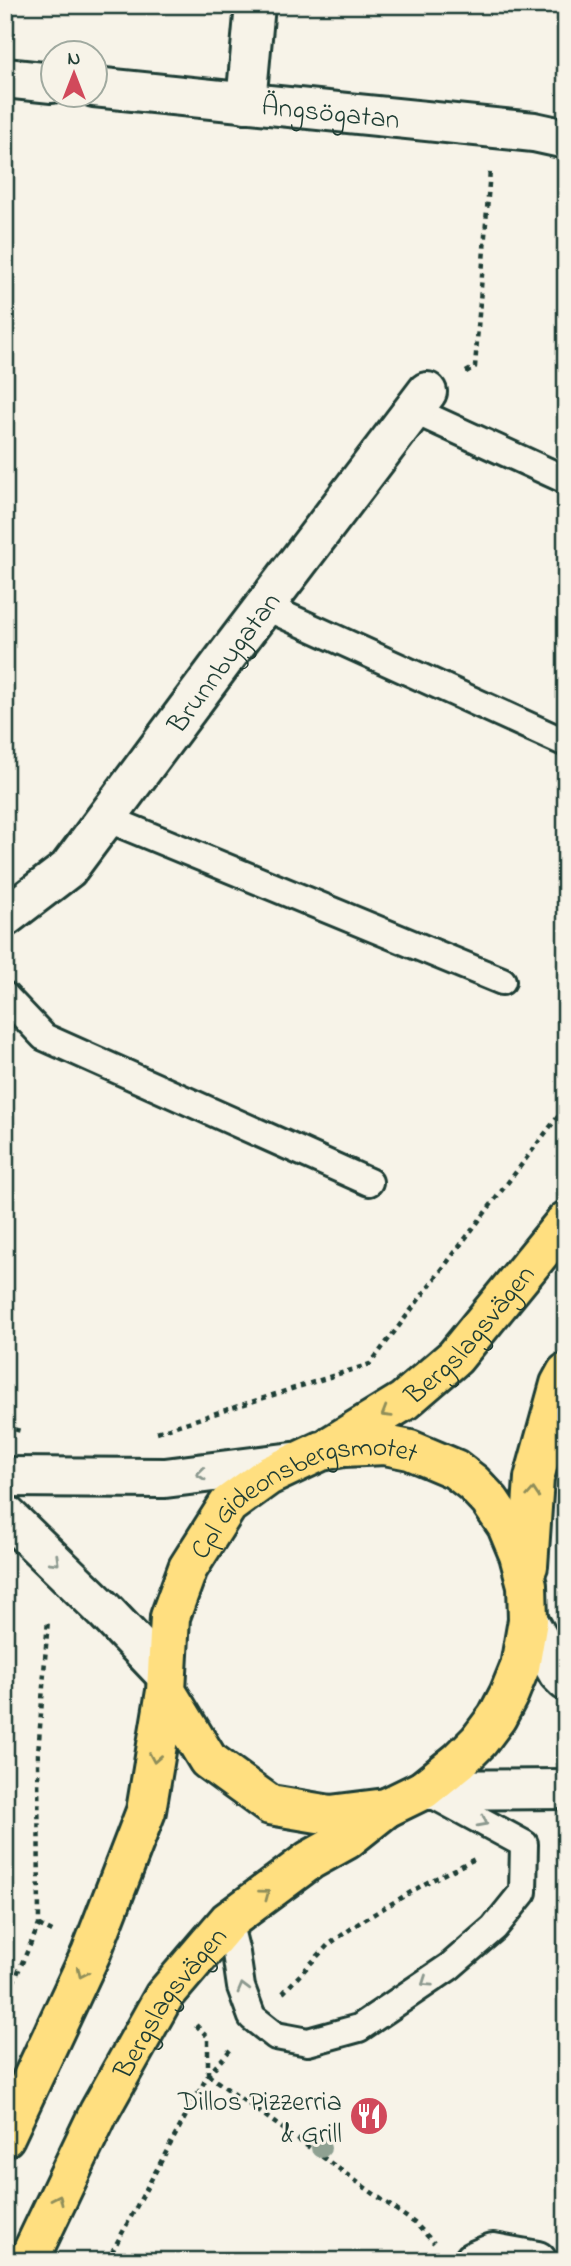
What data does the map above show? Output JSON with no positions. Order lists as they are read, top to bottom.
{
  "streets": {
    "highway": ["Bergslagsvägen", "Cpl Gideonsbergsmotet"],
    "street": ["Ängsögatan", "Brunnbygatan"]
  },
  "crossings": [
    ["Bergslagsvägen", "Cpl Gideonsbergsmotet"]
  ],
  "places": {
    "restaurant": ["Dillos Pizzerria & Grill"]
  },
  "north": "top"
}
